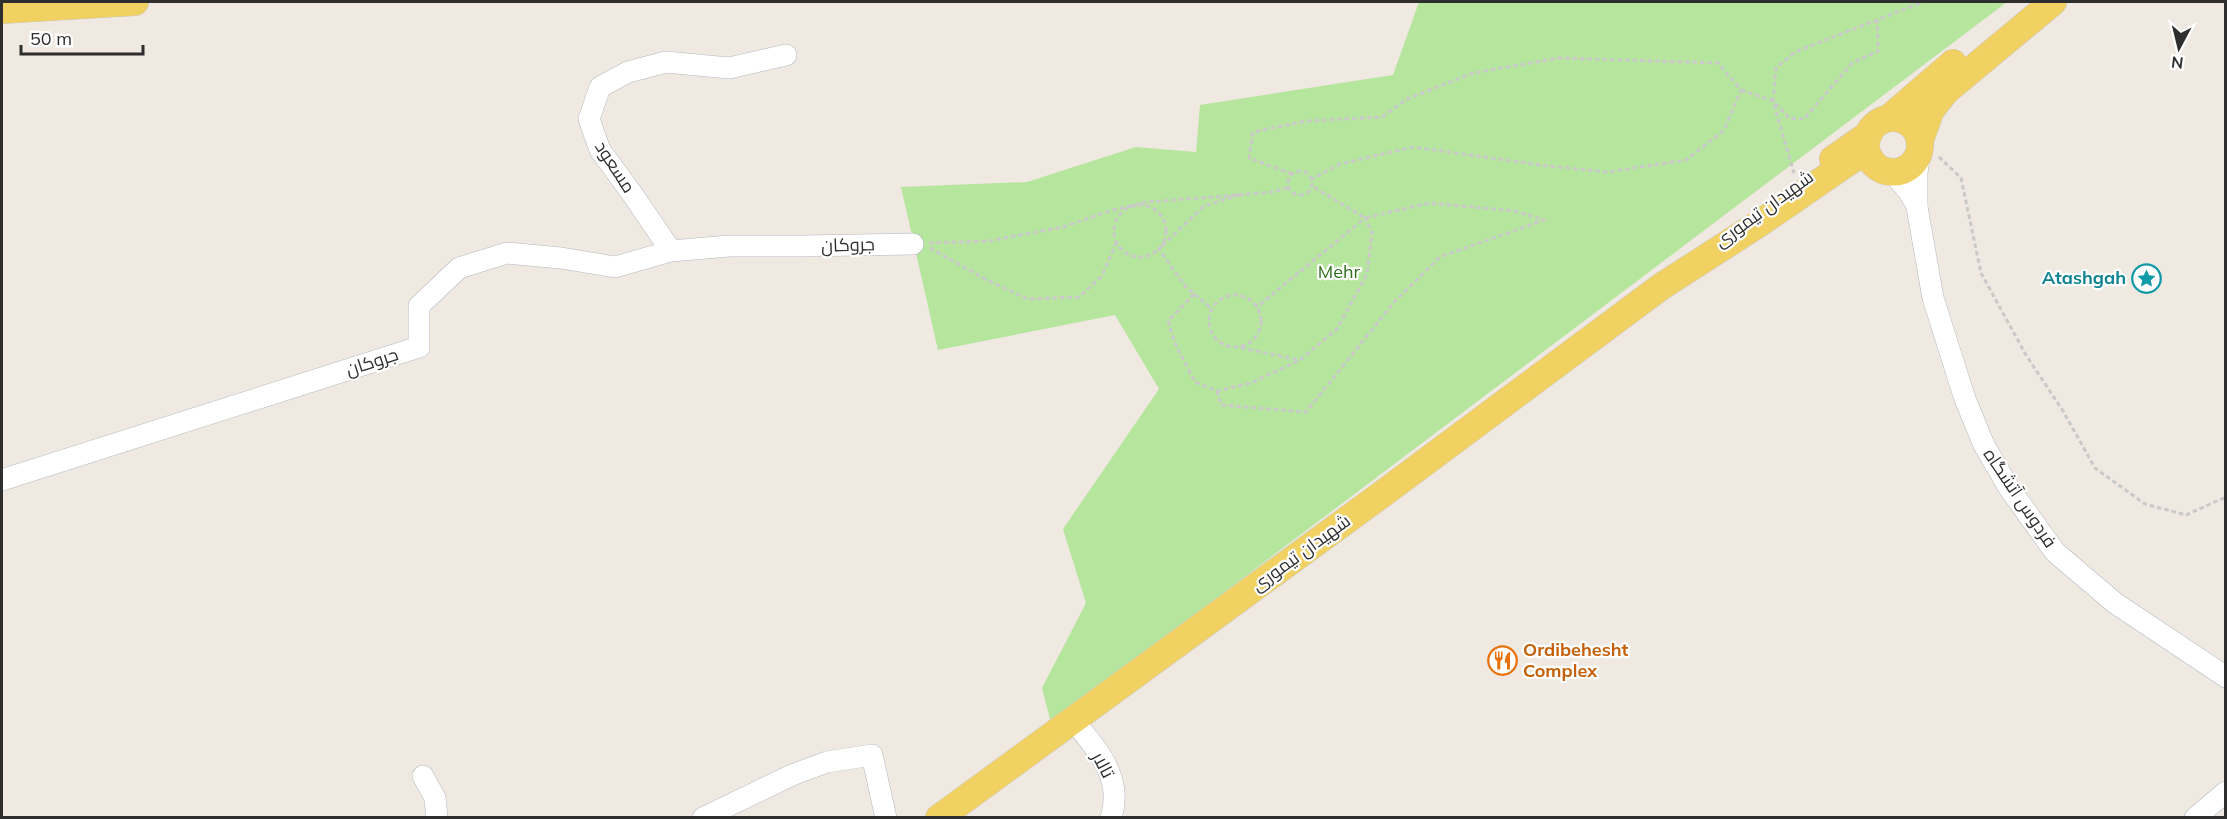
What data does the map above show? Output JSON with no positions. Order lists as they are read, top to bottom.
{
  "streets": {
    "main road": ["شهیدان تیموری"],
    "street": [
      "مسعود",
      "جروکان",
      "فردوس آتشگاه",
      "تالار"
    ]
  },
  "crossings": [
    ["مسعود", "جروکان"],
    ["شهیدان تیموری", "تالار"]
  ],
  "parks": ["Mehr"],
  "places": {
    "place": ["Atashgah"],
    "restaurant": ["Ordibehesht Complex"]
  },
  "scale_bar": "50 m",
  "north": "bottom"
}
